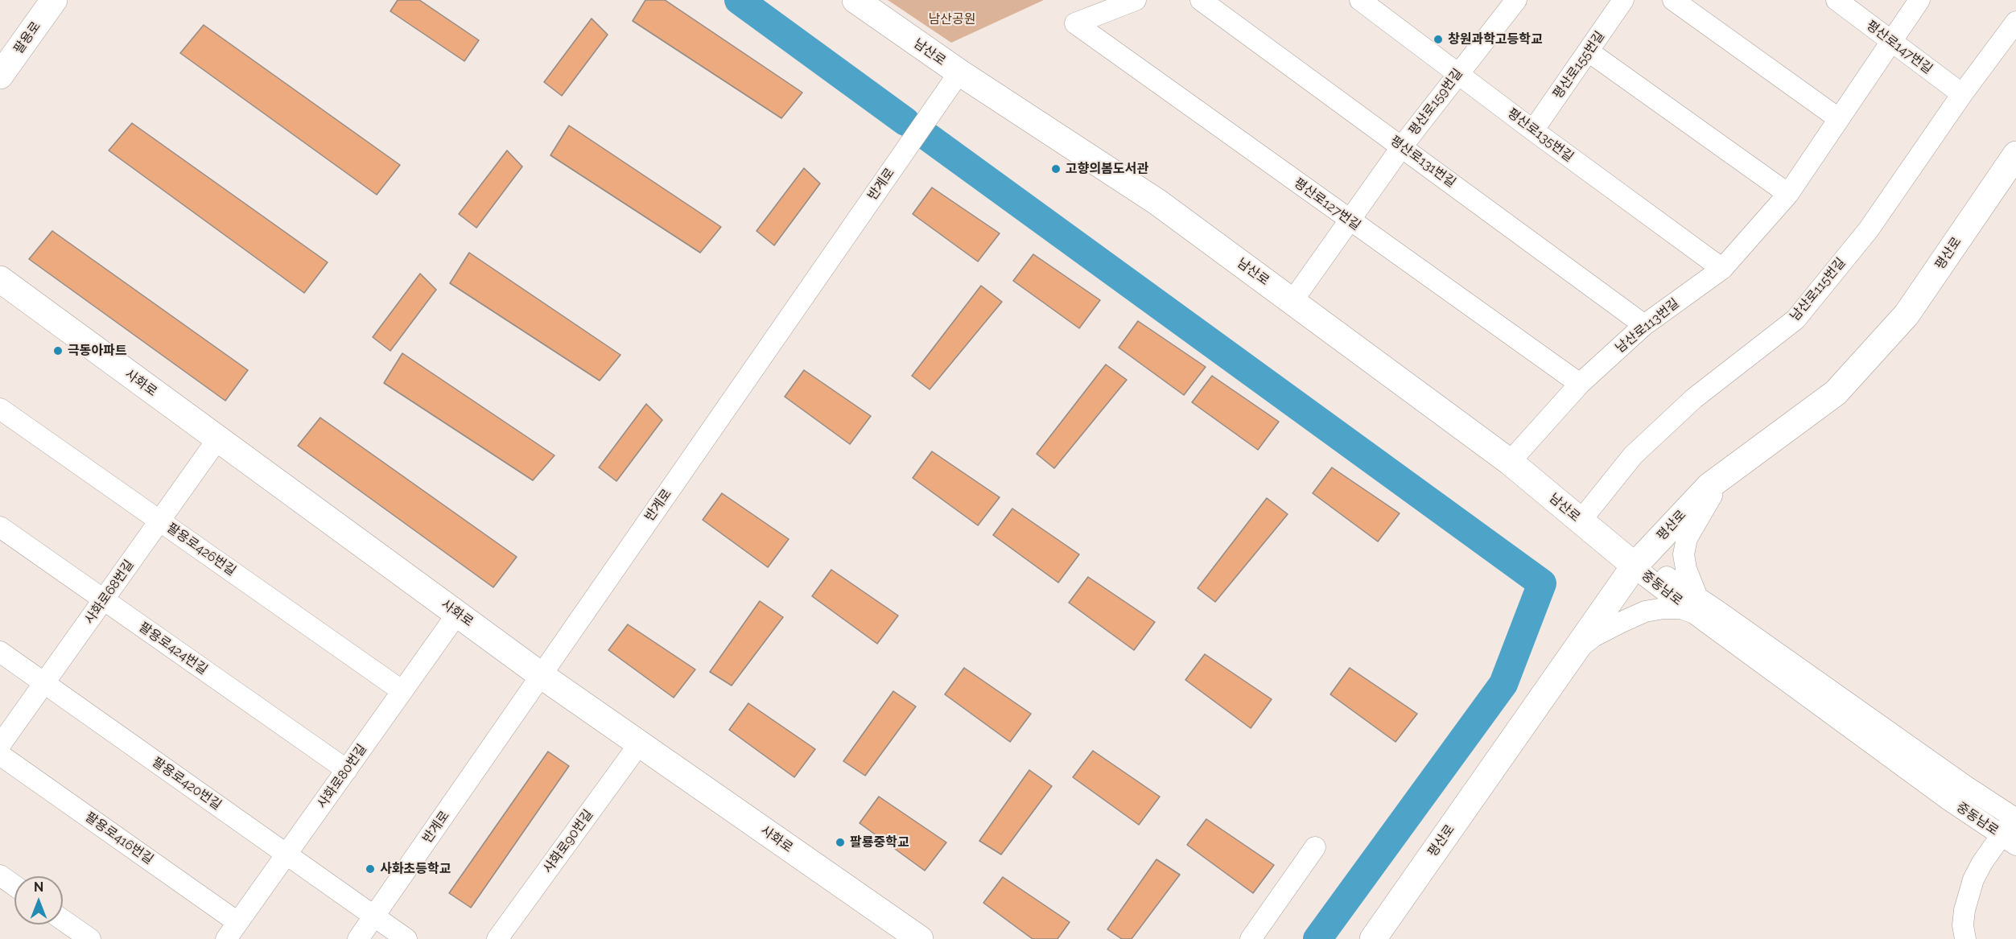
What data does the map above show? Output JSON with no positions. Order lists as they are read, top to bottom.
{
  "streets": {
    "main road": [
      "팔용로",
      "남산로",
      "평산로",
      "사화로"
    ],
    "street": [
      "평산로147번길",
      "평산로155번길",
      "평산로159번길",
      "평산로135번길",
      "평산로131번길",
      "반계로",
      "평산로127번길",
      "남산로115번길",
      "남산로113번길",
      "팔용로426번길",
      "중동남로",
      "사화로68번길",
      "팔용로424번길",
      "사화로80번길",
      "팔용로420번길",
      "팔용로416번길",
      "사화로90번길"
    ]
  },
  "crossings": [
    ["평산로147번길", "남산로115번길"],
    ["평산로147번길", "남산로113번길"],
    ["남산로", "평산로159번길"],
    ["남산로", "반계로"],
    ["남산로", "평산로"],
    ["남산로", "남산로115번길"],
    ["남산로", "남산로113번길"],
    ["남산로", "중동남로"],
    ["평산로155번길", "평산로135번길"],
    ["평산로159번길", "평산로135번길"],
    ["평산로159번길", "평산로131번길"],
    ["평산로159번길", "평산로127번길"],
    ["평산로135번길", "남산로113번길"],
    ["평산로131번길", "남산로113번길"],
    ["반계로", "사화로"],
    ["반계로", "팔용로420번길"],
    ["평산로127번길", "남산로113번길"],
    ["평산로", "중동남로"],
    ["사화로", "사화로68번길"],
    ["사화로", "사화로80번길"],
    ["사화로", "사화로90번길"],
    ["팔용로426번길", "사화로68번길"],
    ["팔용로426번길", "사화로80번길"],
    ["사화로68번길", "팔용로424번길"],
    ["사화로68번길", "팔용로420번길"],
    ["팔용로424번길", "사화로80번길"],
    ["사화로80번길", "팔용로420번길"],
    ["사화로80번길", "팔용로416번길"]
  ],
  "parks": ["남산공원"],
  "places": [
    "창원과학고등학교",
    "고향의봄도서관",
    "극동아파트",
    "팔룡중학교",
    "사화초등학교"
  ],
  "north": "top"
}
